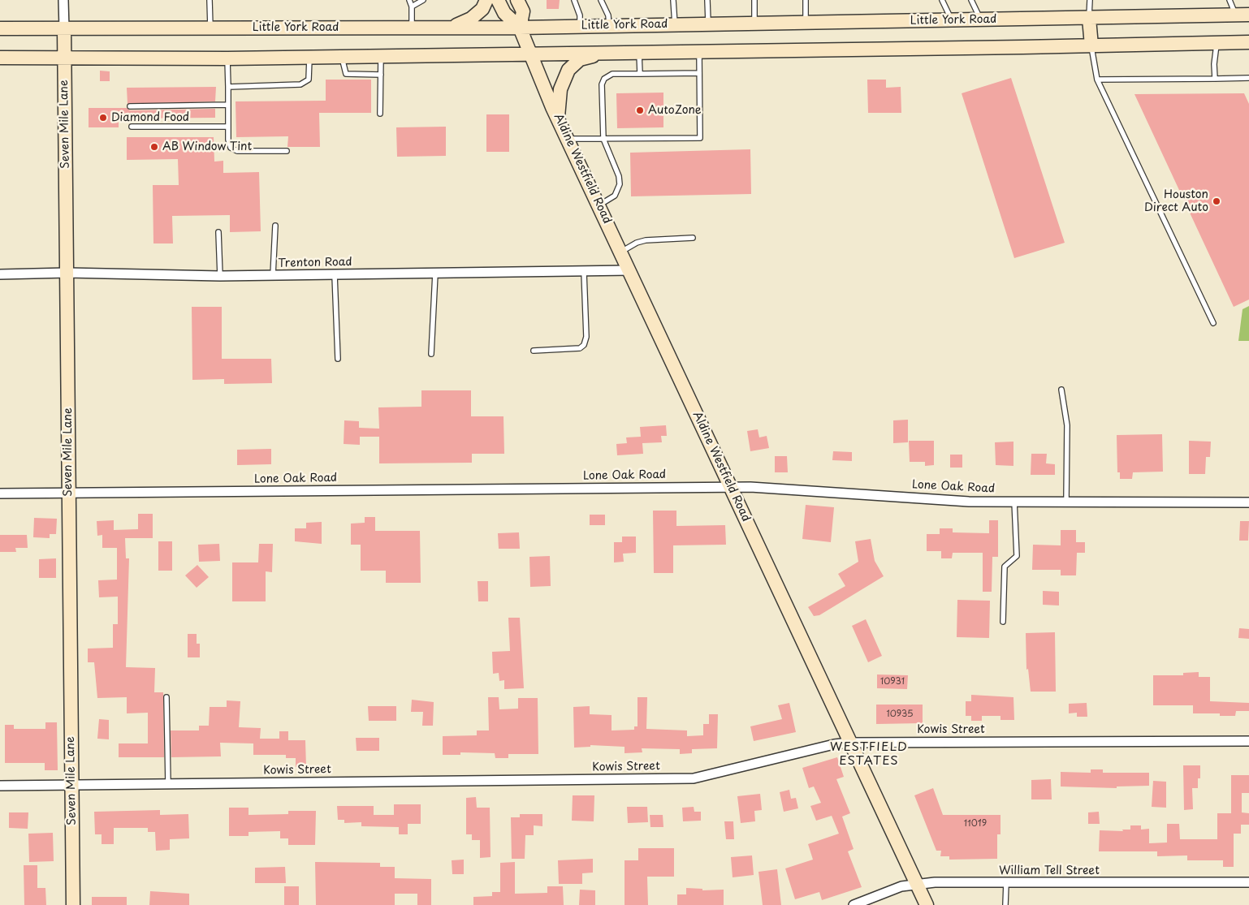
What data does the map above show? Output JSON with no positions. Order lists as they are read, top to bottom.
{
  "streets": {
    "main road": ["Little York Road", "Seven Mile Lane", "Aldine Westfield Road"],
    "street": [
      "Trenton Road",
      "Lone Oak Road",
      "Kowis Street",
      "William Tell Street"
    ]
  },
  "crossings": [
    ["Little York Road", "Seven Mile Lane"],
    ["Little York Road", "Aldine Westfield Road"],
    ["Seven Mile Lane", "Trenton Road"],
    ["Seven Mile Lane", "Lone Oak Road"],
    ["Seven Mile Lane", "Kowis Street"],
    ["Aldine Westfield Road", "Trenton Road"],
    ["Aldine Westfield Road", "Lone Oak Road"],
    ["Aldine Westfield Road", "Kowis Street"],
    ["Aldine Westfield Road", "William Tell Street"]
  ],
  "districts": ["WESTFIELD ESTATES"],
  "places": [
    "AutoZone",
    "Diamond Food",
    "AB Window Tint",
    "Houston Direct Auto"
  ],
  "house_numbers": ["10931", "10935", "11019"]
}
